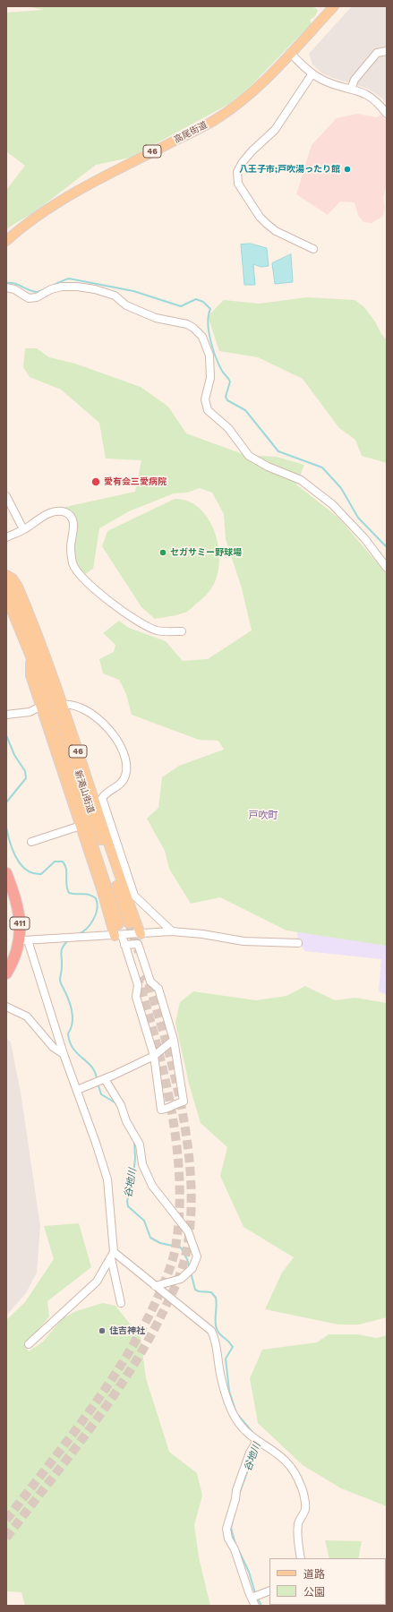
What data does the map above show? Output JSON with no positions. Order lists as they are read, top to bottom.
{
  "streets": {
    "highway": ["411"],
    "main road": ["高尾街道", "46", "新滝山街道"]
  },
  "crossings": [
    ["46", "新滝山街道"]
  ],
  "districts": ["戸吹町"],
  "water": ["谷地川"],
  "places": [
    "八王子市;戸吹湯ったり館",
    "愛有会三愛病院",
    "セガサミー野球場",
    "住吉神社"
  ],
  "legend": ["道路", "公園"]
}
